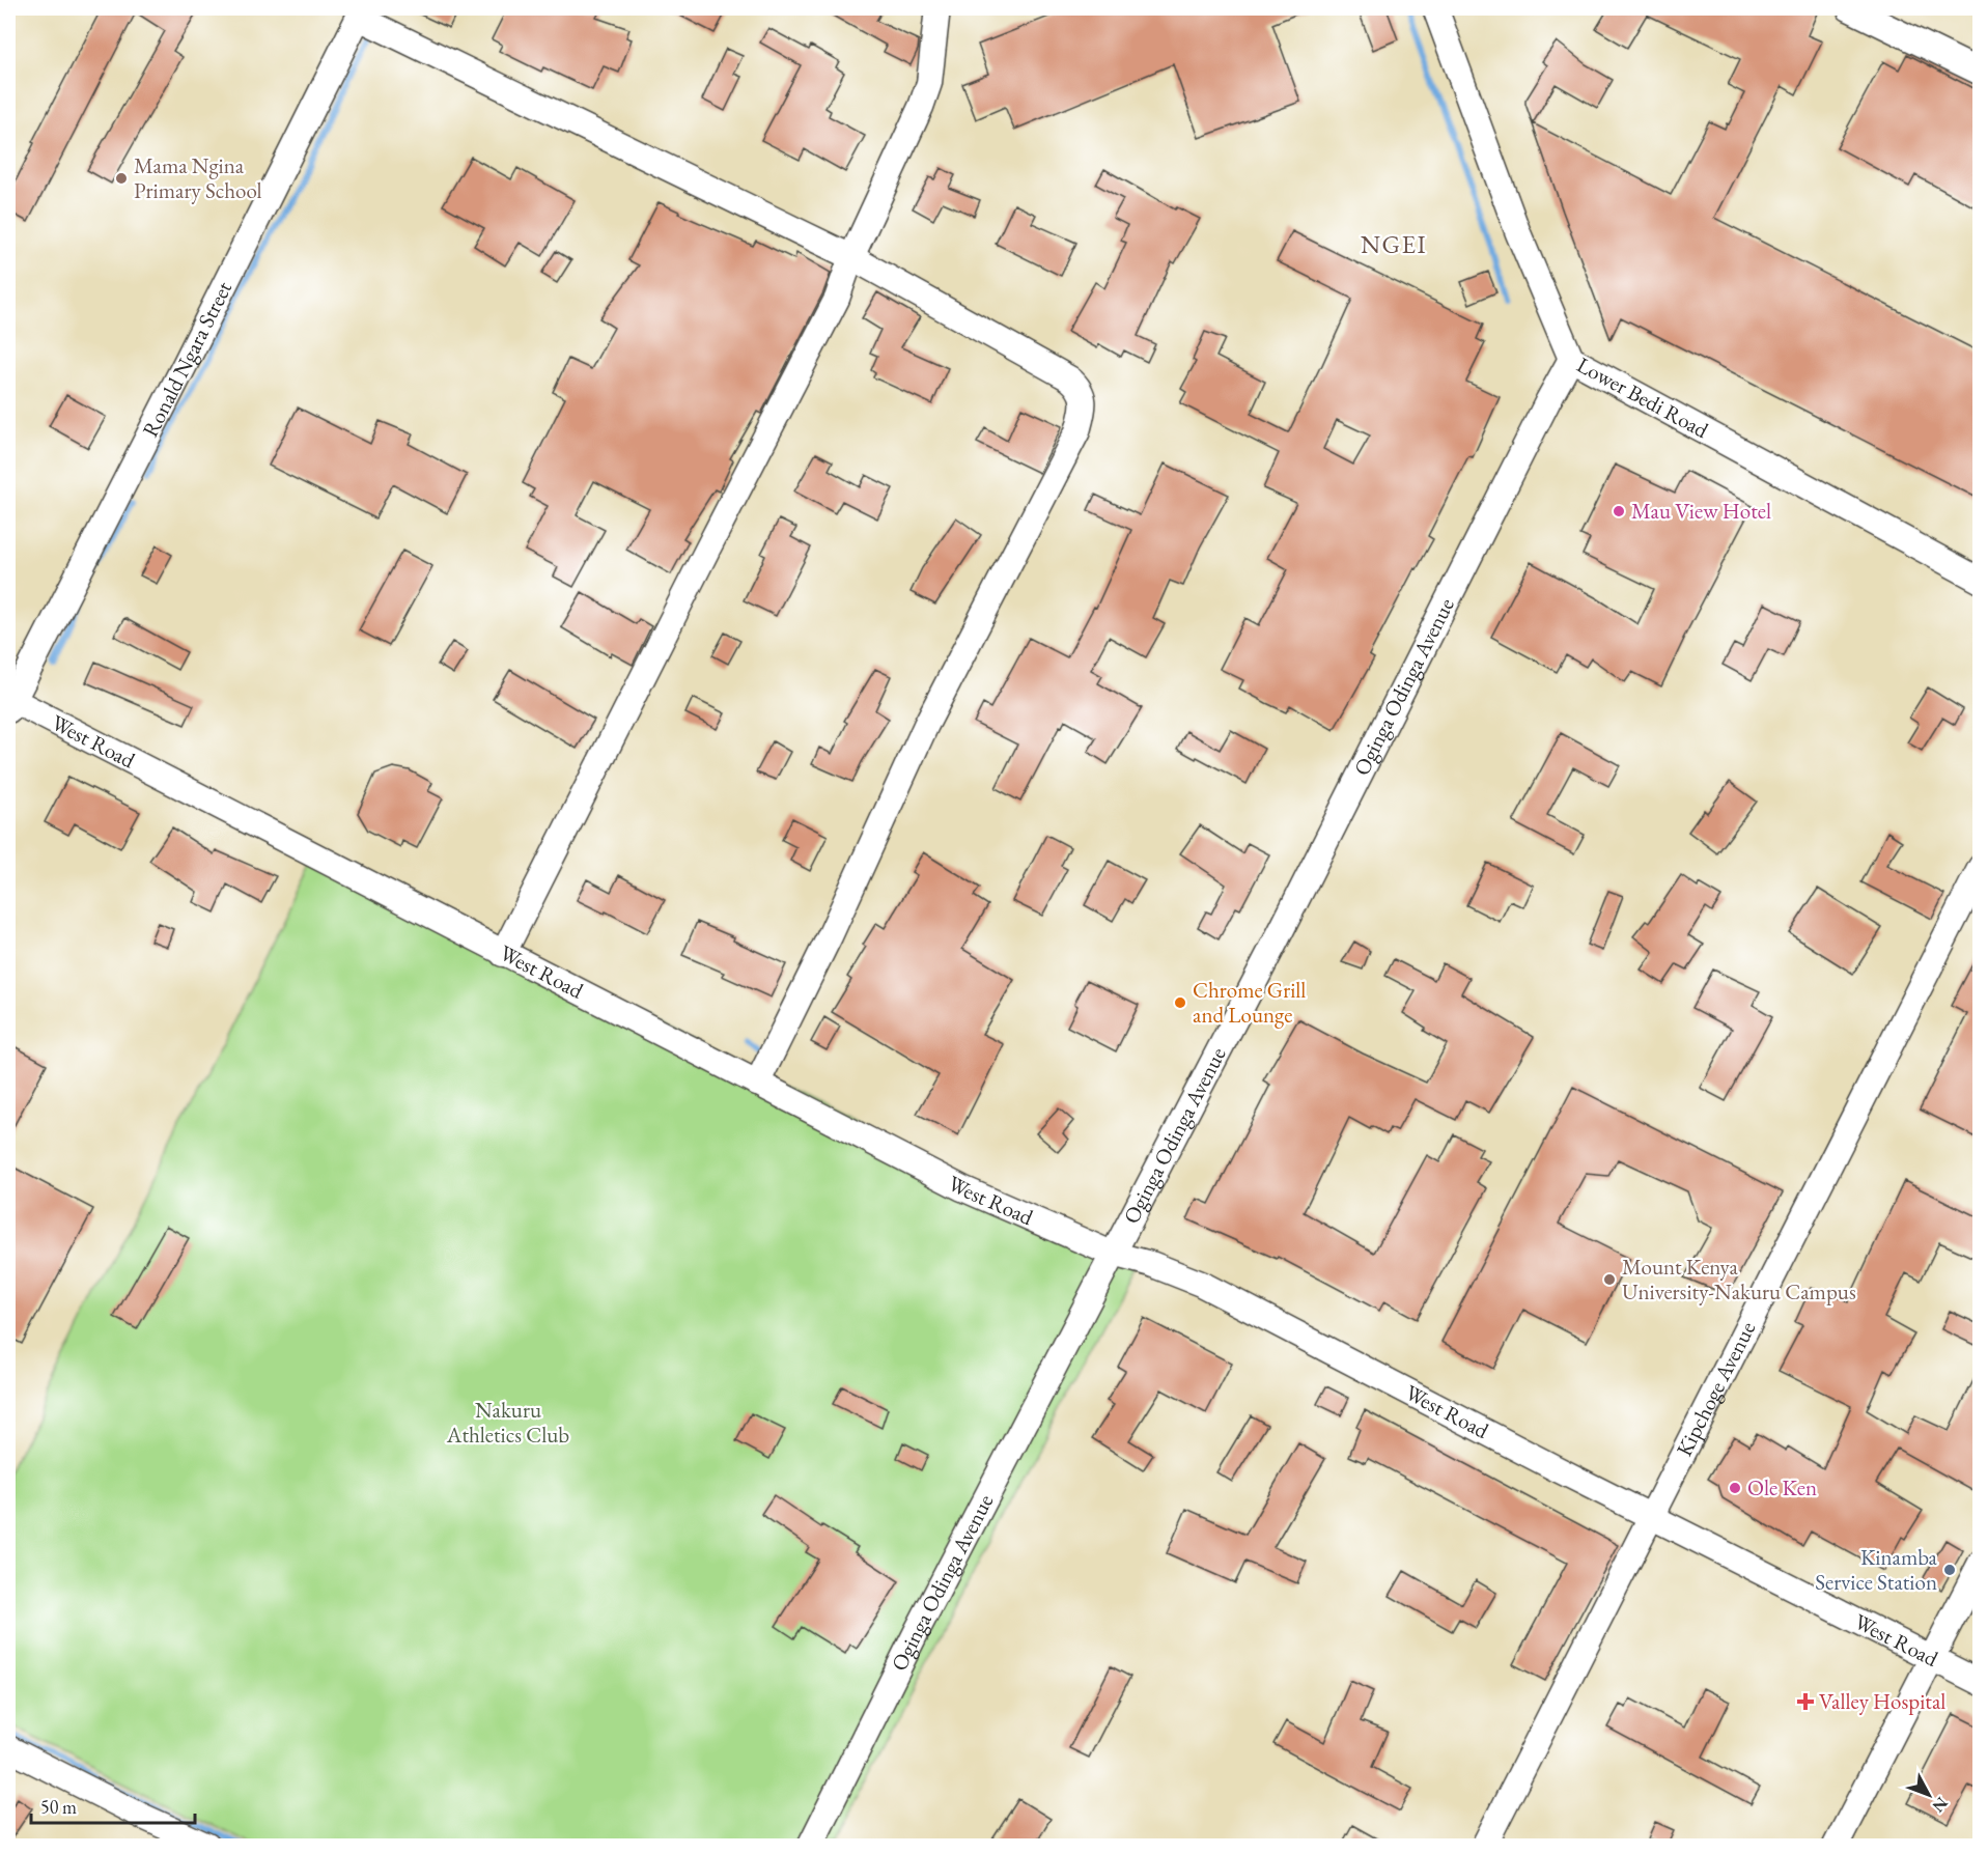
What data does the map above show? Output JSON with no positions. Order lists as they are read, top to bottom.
{
  "streets": {
    "street": [
      "Ronald Ngara Street",
      "Lower Bedi Road",
      "Oginga Odinga Avenue",
      "West Road",
      "Kipchoge Avenue"
    ]
  },
  "crossings": [
    ["Ronald Ngara Street", "West Road"],
    ["Lower Bedi Road", "Oginga Odinga Avenue"],
    ["Oginga Odinga Avenue", "West Road"],
    ["West Road", "Kipchoge Avenue"]
  ],
  "districts": ["NGEI"],
  "parks": ["Nakuru Athletics Club"],
  "places": {
    "other": [
      "Mama Ngina Primary School",
      "Mau View Hotel",
      "Chrome Grill and Lounge",
      "Mount Kenya University-Nakuru Campus",
      "Ole Ken",
      "Kinamba Service Station"
    ],
    "health": ["Valley Hospital"]
  },
  "scale_bar": "50 m",
  "north": "bottom right"
}
